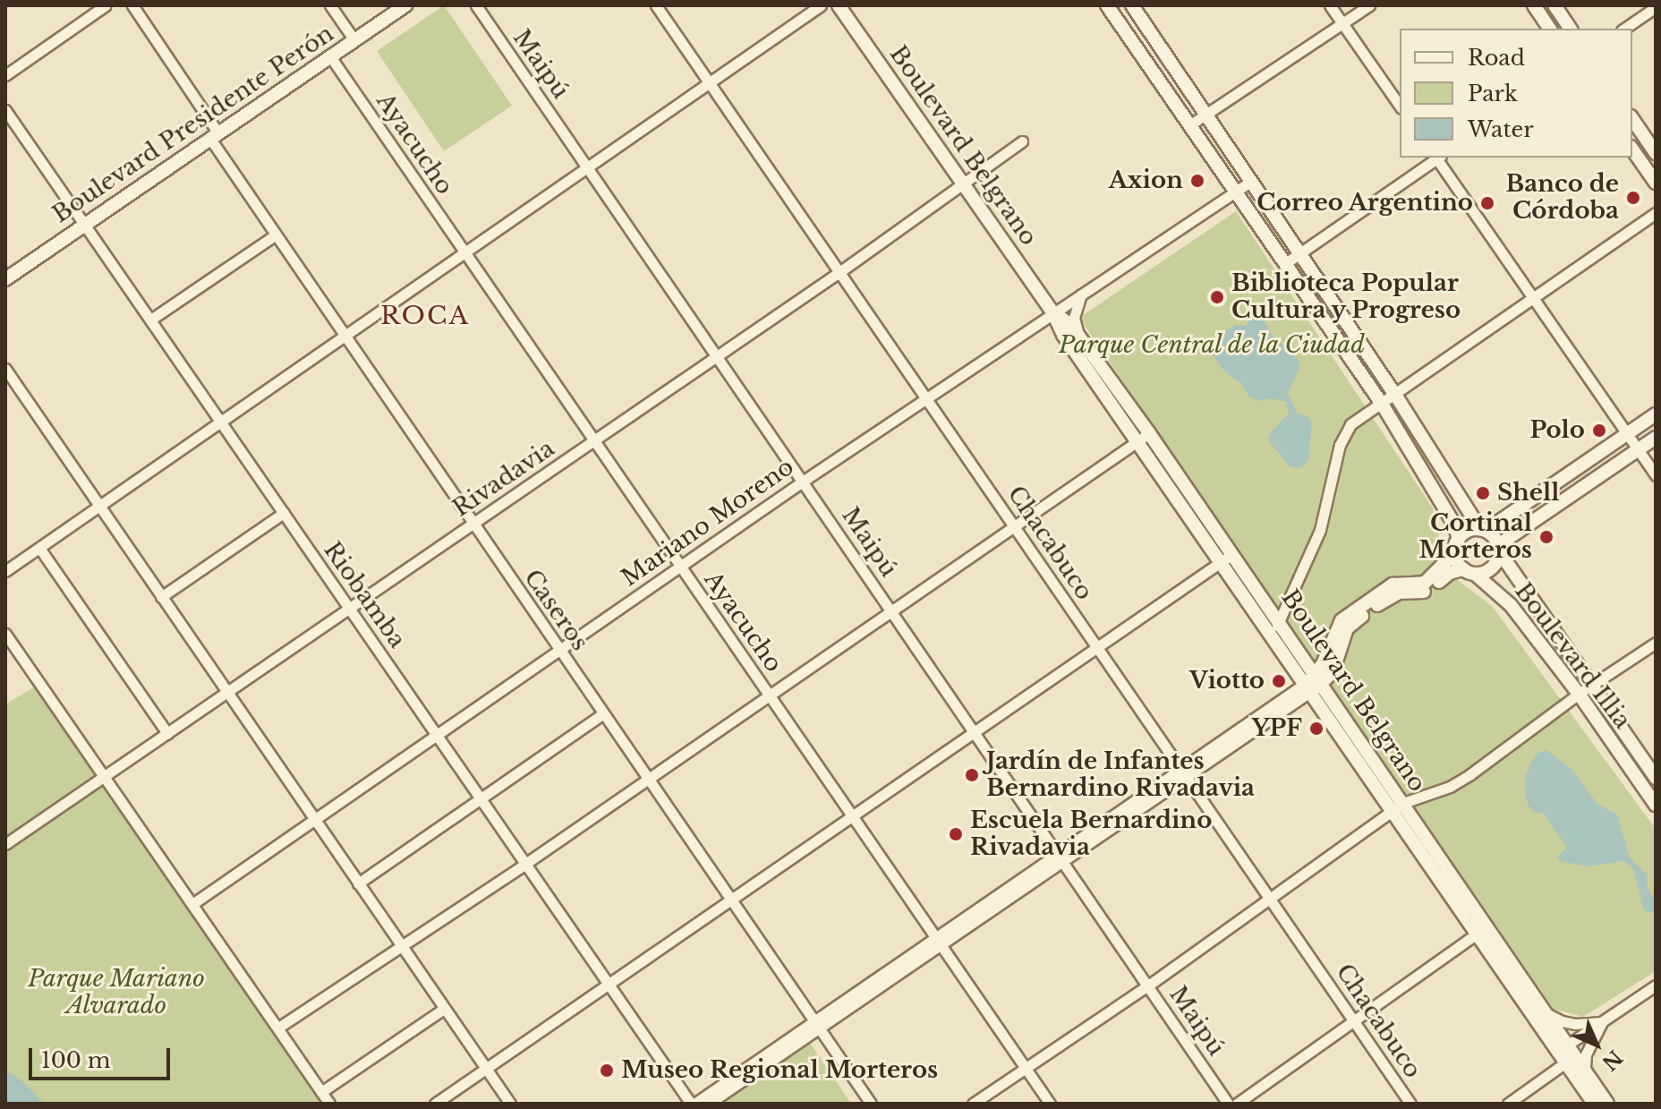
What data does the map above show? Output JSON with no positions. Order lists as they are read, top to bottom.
{
  "streets": {
    "street": [
      "Maipú",
      "Boulevard Presidente Perón",
      "Ayacucho",
      "Boulevard Belgrano",
      "Rivadavia",
      "Mariano Moreno",
      "Chacabuco",
      "Riobamba",
      "Caseros",
      "Boulevard Illia"
    ]
  },
  "crossings": [
    ["Maipú", "Rivadavia"],
    ["Maipú", "Mariano Moreno"],
    ["Boulevard Presidente Perón", "Ayacucho"],
    ["Boulevard Presidente Perón", "Riobamba"],
    ["Boulevard Presidente Perón", "Caseros"],
    ["Ayacucho", "Rivadavia"],
    ["Ayacucho", "Mariano Moreno"],
    ["Boulevard Belgrano", "Rivadavia"],
    ["Boulevard Belgrano", "Mariano Moreno"],
    ["Rivadavia", "Chacabuco"],
    ["Rivadavia", "Riobamba"],
    ["Rivadavia", "Caseros"],
    ["Mariano Moreno", "Chacabuco"],
    ["Mariano Moreno", "Riobamba"],
    ["Mariano Moreno", "Caseros"]
  ],
  "districts": ["ROCA"],
  "parks": ["Parque Central de la Ciudad", "Parque Mariano Alvarado"],
  "places": [
    "Axion",
    "Banco de Córdoba",
    "Correo Argentino",
    "Biblioteca Popular Cultura y Progreso",
    "Polo",
    "Shell",
    "Cortinal Morteros",
    "Viotto",
    "YPF",
    "Jardín de Infantes Bernardino Rivadavia",
    "Escuela Bernardino Rivadavia",
    "Museo Regional Morteros"
  ],
  "legend": ["Road", "Park", "Water"],
  "scale_bar": "100 m",
  "north": "bottom right"
}
